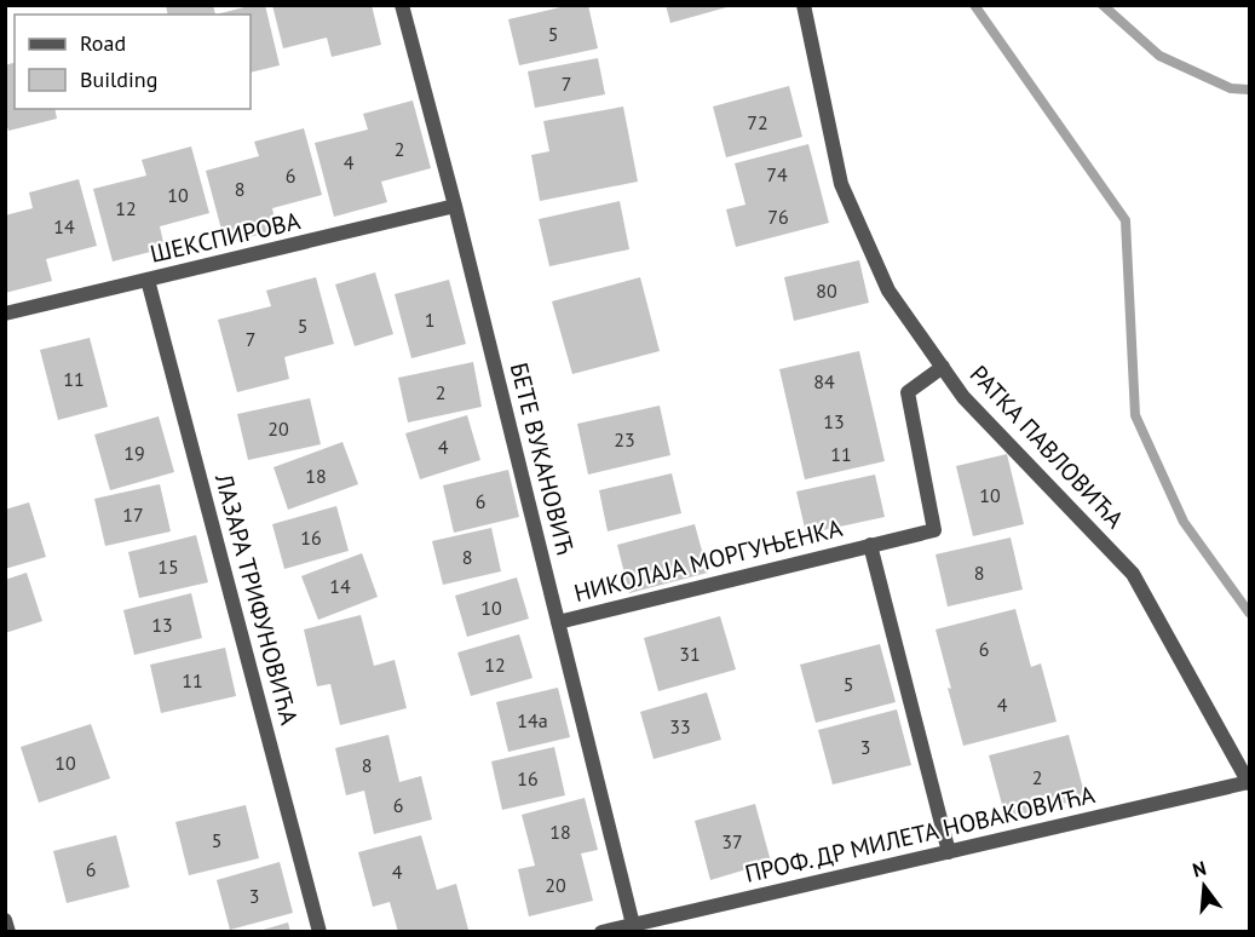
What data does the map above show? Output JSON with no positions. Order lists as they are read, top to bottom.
{
  "streets": {
    "street": [
      "ШЕКСПИРОВА",
      "РАТКА ПАВЛОВИЋА",
      "БЕТЕ ВУКАНОВИЋ",
      "НИКОЛАЈА МОРГУЊЕНКА",
      "ЛАЗАРА ТРИФУНОВИЋА",
      "ПРОФ. ДР МИЛЕТА НОВАКОВИЋА"
    ]
  },
  "crossings": [
    ["ШЕКСПИРОВА", "БЕТЕ ВУКАНОВИЋ"],
    ["ШЕКСПИРОВА", "ЛАЗАРА ТРИФУНОВИЋА"],
    ["РАТКА ПАВЛОВИЋА", "НИКОЛАЈА МОРГУЊЕНКА"],
    ["РАТКА ПАВЛОВИЋА", "ПРОФ. ДР МИЛЕТА НОВАКОВИЋА"],
    ["БЕТЕ ВУКАНОВИЋ", "НИКОЛАЈА МОРГУЊЕНКА"],
    ["БЕТЕ ВУКАНОВИЋ", "ПРОФ. ДР МИЛЕТА НОВАКОВИЋА"],
    ["НИКОЛАЈА МОРГУЊЕНКА", "ПРОФ. ДР МИЛЕТА НОВАКОВИЋА"]
  ],
  "house_numbers": [
    "5",
    "7",
    "72",
    "2",
    "4",
    "74",
    "6",
    "8",
    "10",
    "12",
    "76",
    "14",
    "80",
    "1",
    "5",
    "7",
    "11",
    "84",
    "2",
    "13",
    "20",
    "23",
    "4",
    "19",
    "11",
    "18",
    "10",
    "6",
    "17",
    "16",
    "8",
    "15",
    "8",
    "14",
    "10",
    "13",
    "6",
    "31",
    "12",
    "11",
    "5",
    "4",
    "14a",
    "33",
    "3",
    "10",
    "8",
    "2",
    "16",
    "6",
    "18",
    "5",
    "37",
    "6",
    "4",
    "20",
    "3"
  ],
  "legend": ["Road", "Building"],
  "north": "top"
}
